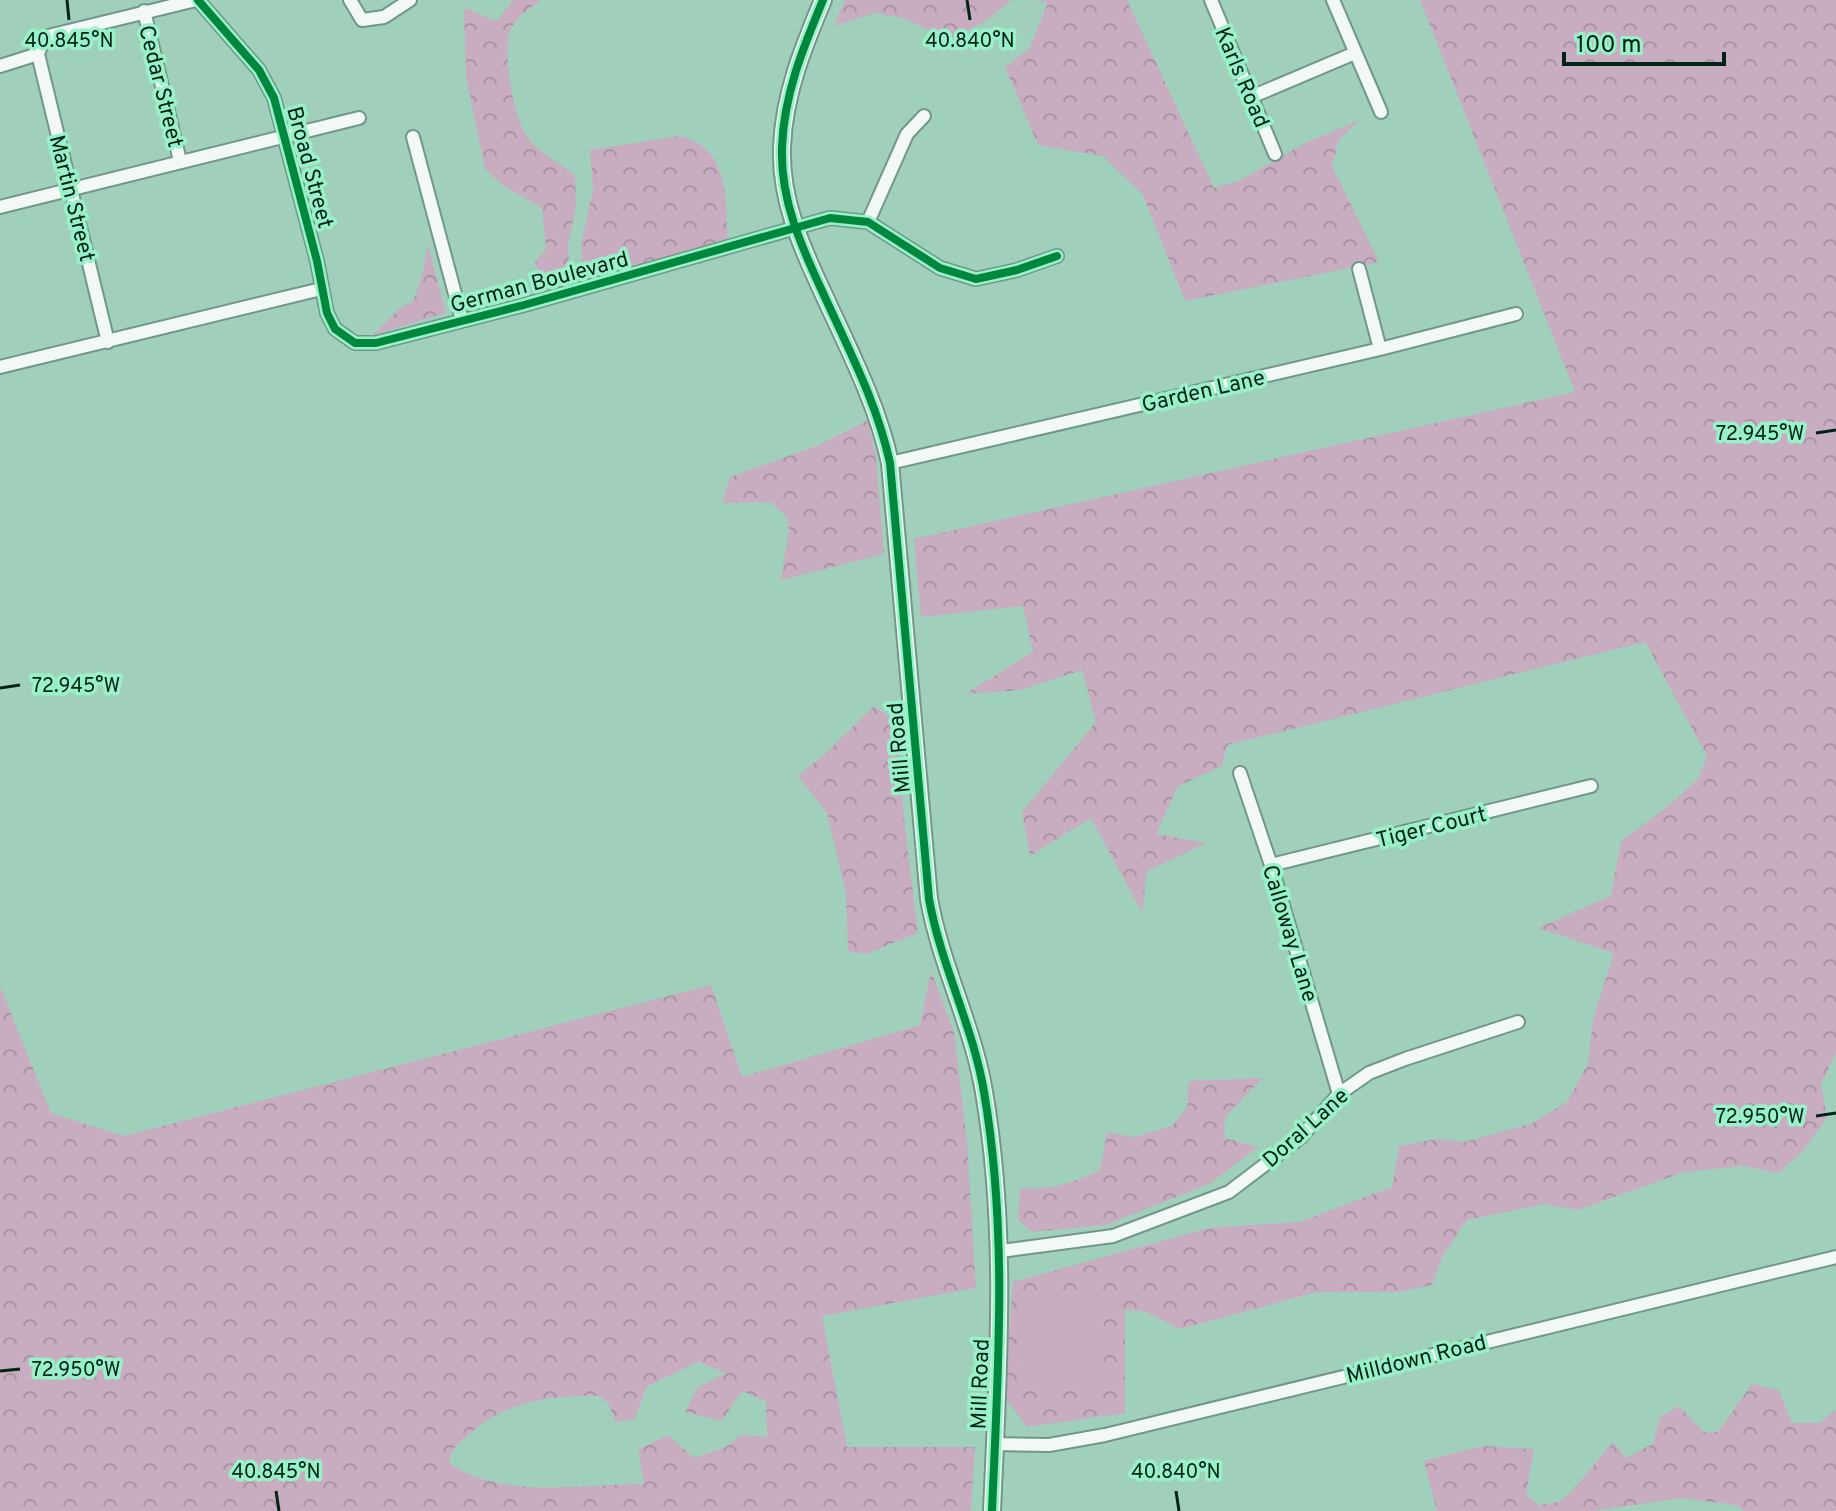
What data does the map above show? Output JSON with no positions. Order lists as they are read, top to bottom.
{
  "streets": {
    "main road": ["Mill Road"],
    "street": [
      "Karls Road",
      "Cedar Street",
      "Broad Street",
      "Martin Street",
      "German Boulevard",
      "Garden Lane",
      "Tiger Court",
      "Calloway Lane",
      "Doral Lane",
      "Milldown Road"
    ]
  },
  "crossings": [
    ["Broad Street", "German Boulevard"],
    ["German Boulevard", "Mill Road"],
    ["Garden Lane", "Mill Road"],
    ["Mill Road", "Doral Lane"],
    ["Mill Road", "Milldown Road"],
    ["Tiger Court", "Calloway Lane"],
    ["Calloway Lane", "Doral Lane"]
  ],
  "scale_bar": "100 m",
  "coordinates": [
    "40.845°N",
    "40.840°N",
    "72.945°W",
    "72.950°W"
  ]
}
